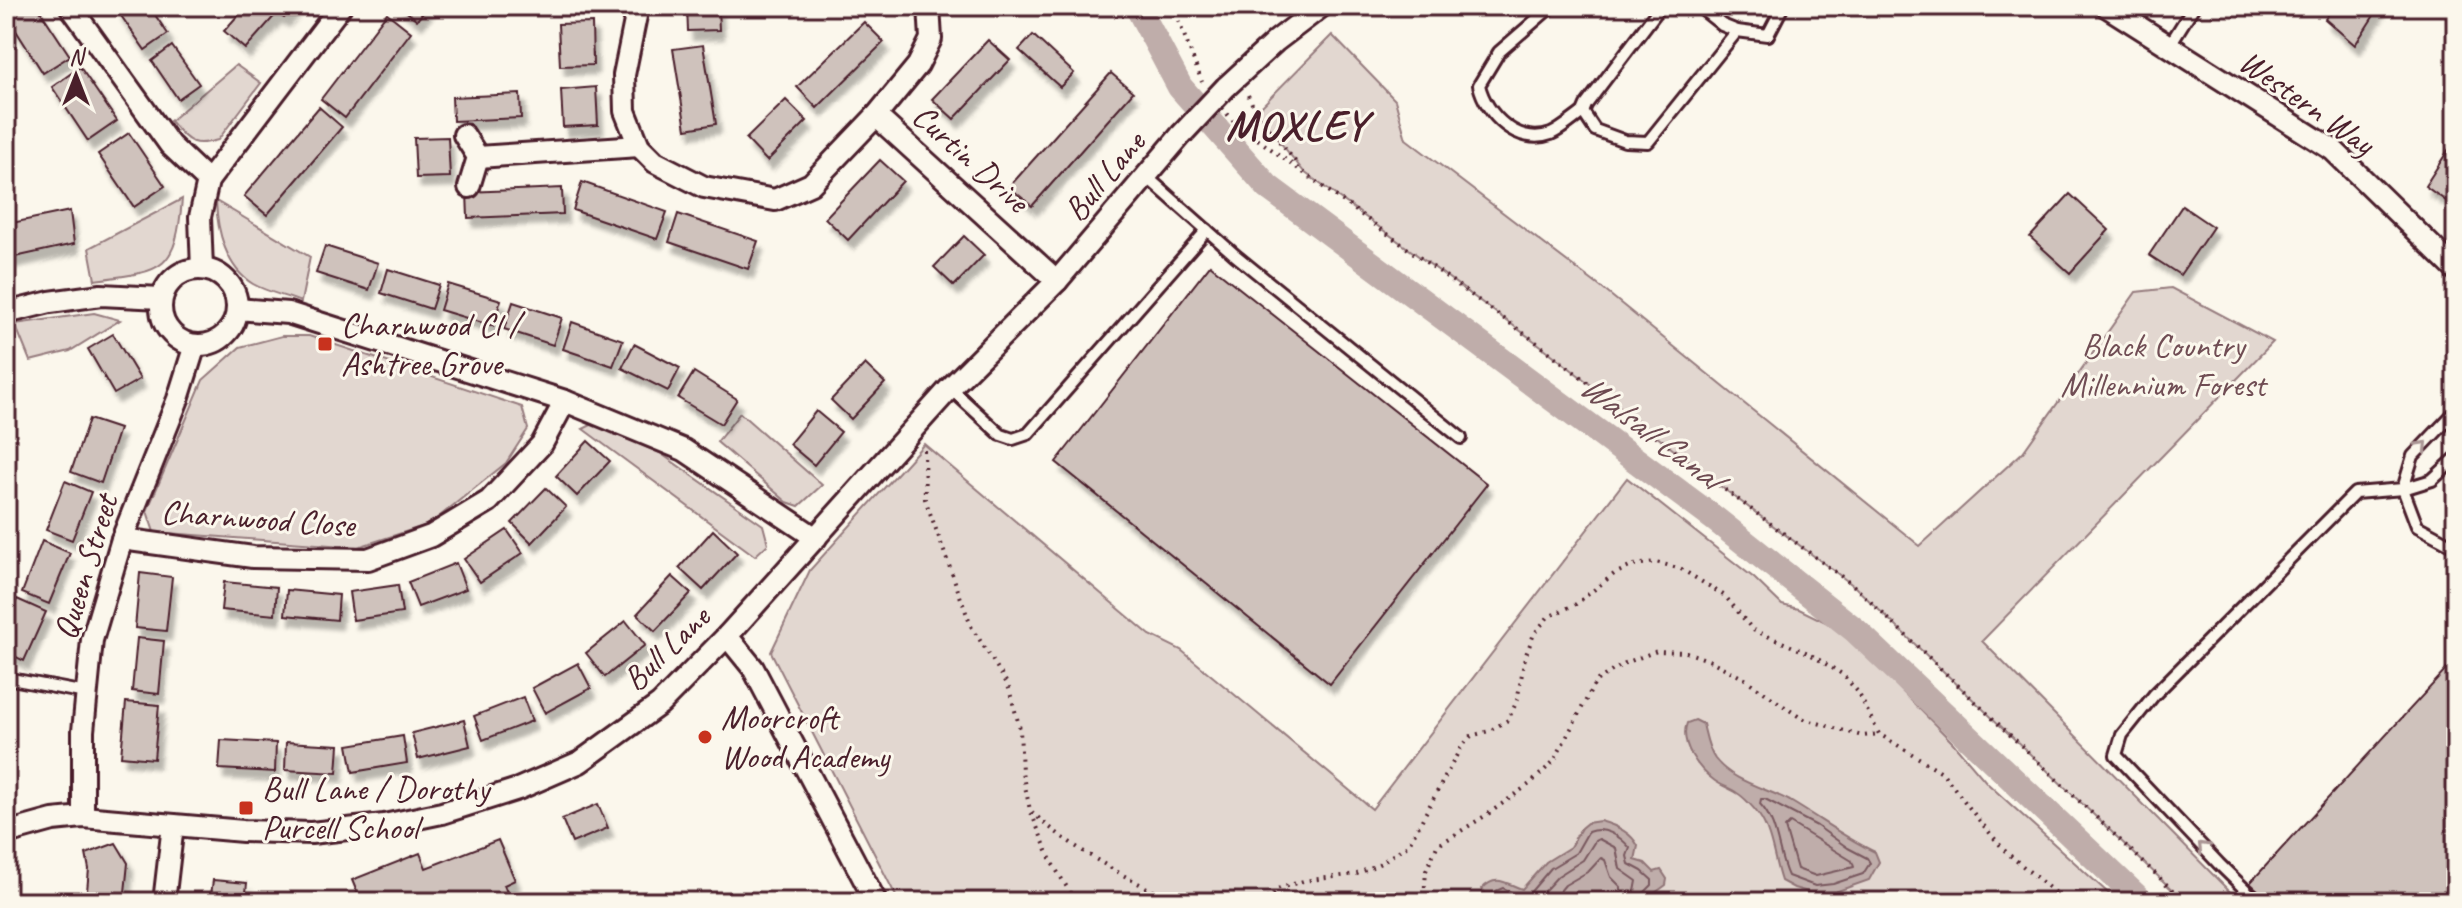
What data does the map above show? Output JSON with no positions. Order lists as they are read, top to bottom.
{
  "streets": {
    "street": [
      "Western Way",
      "Curtin Drive",
      "Bull Lane",
      "Charnwood Close",
      "Queen Street"
    ]
  },
  "crossings": [
    ["Curtin Drive", "Bull Lane"],
    ["Bull Lane", "Queen Street"],
    ["Charnwood Close", "Queen Street"]
  ],
  "districts": ["MOXLEY"],
  "water": ["Walsall Canal"],
  "parks": ["Black Country Millennium Forest"],
  "places": {
    "transit": ["Charnwood Cl / Ashtree Grove", "Bull Lane / Dorothy Purcell School"],
    "other": ["Moorcroft Wood Academy"]
  },
  "north": "top"
}
